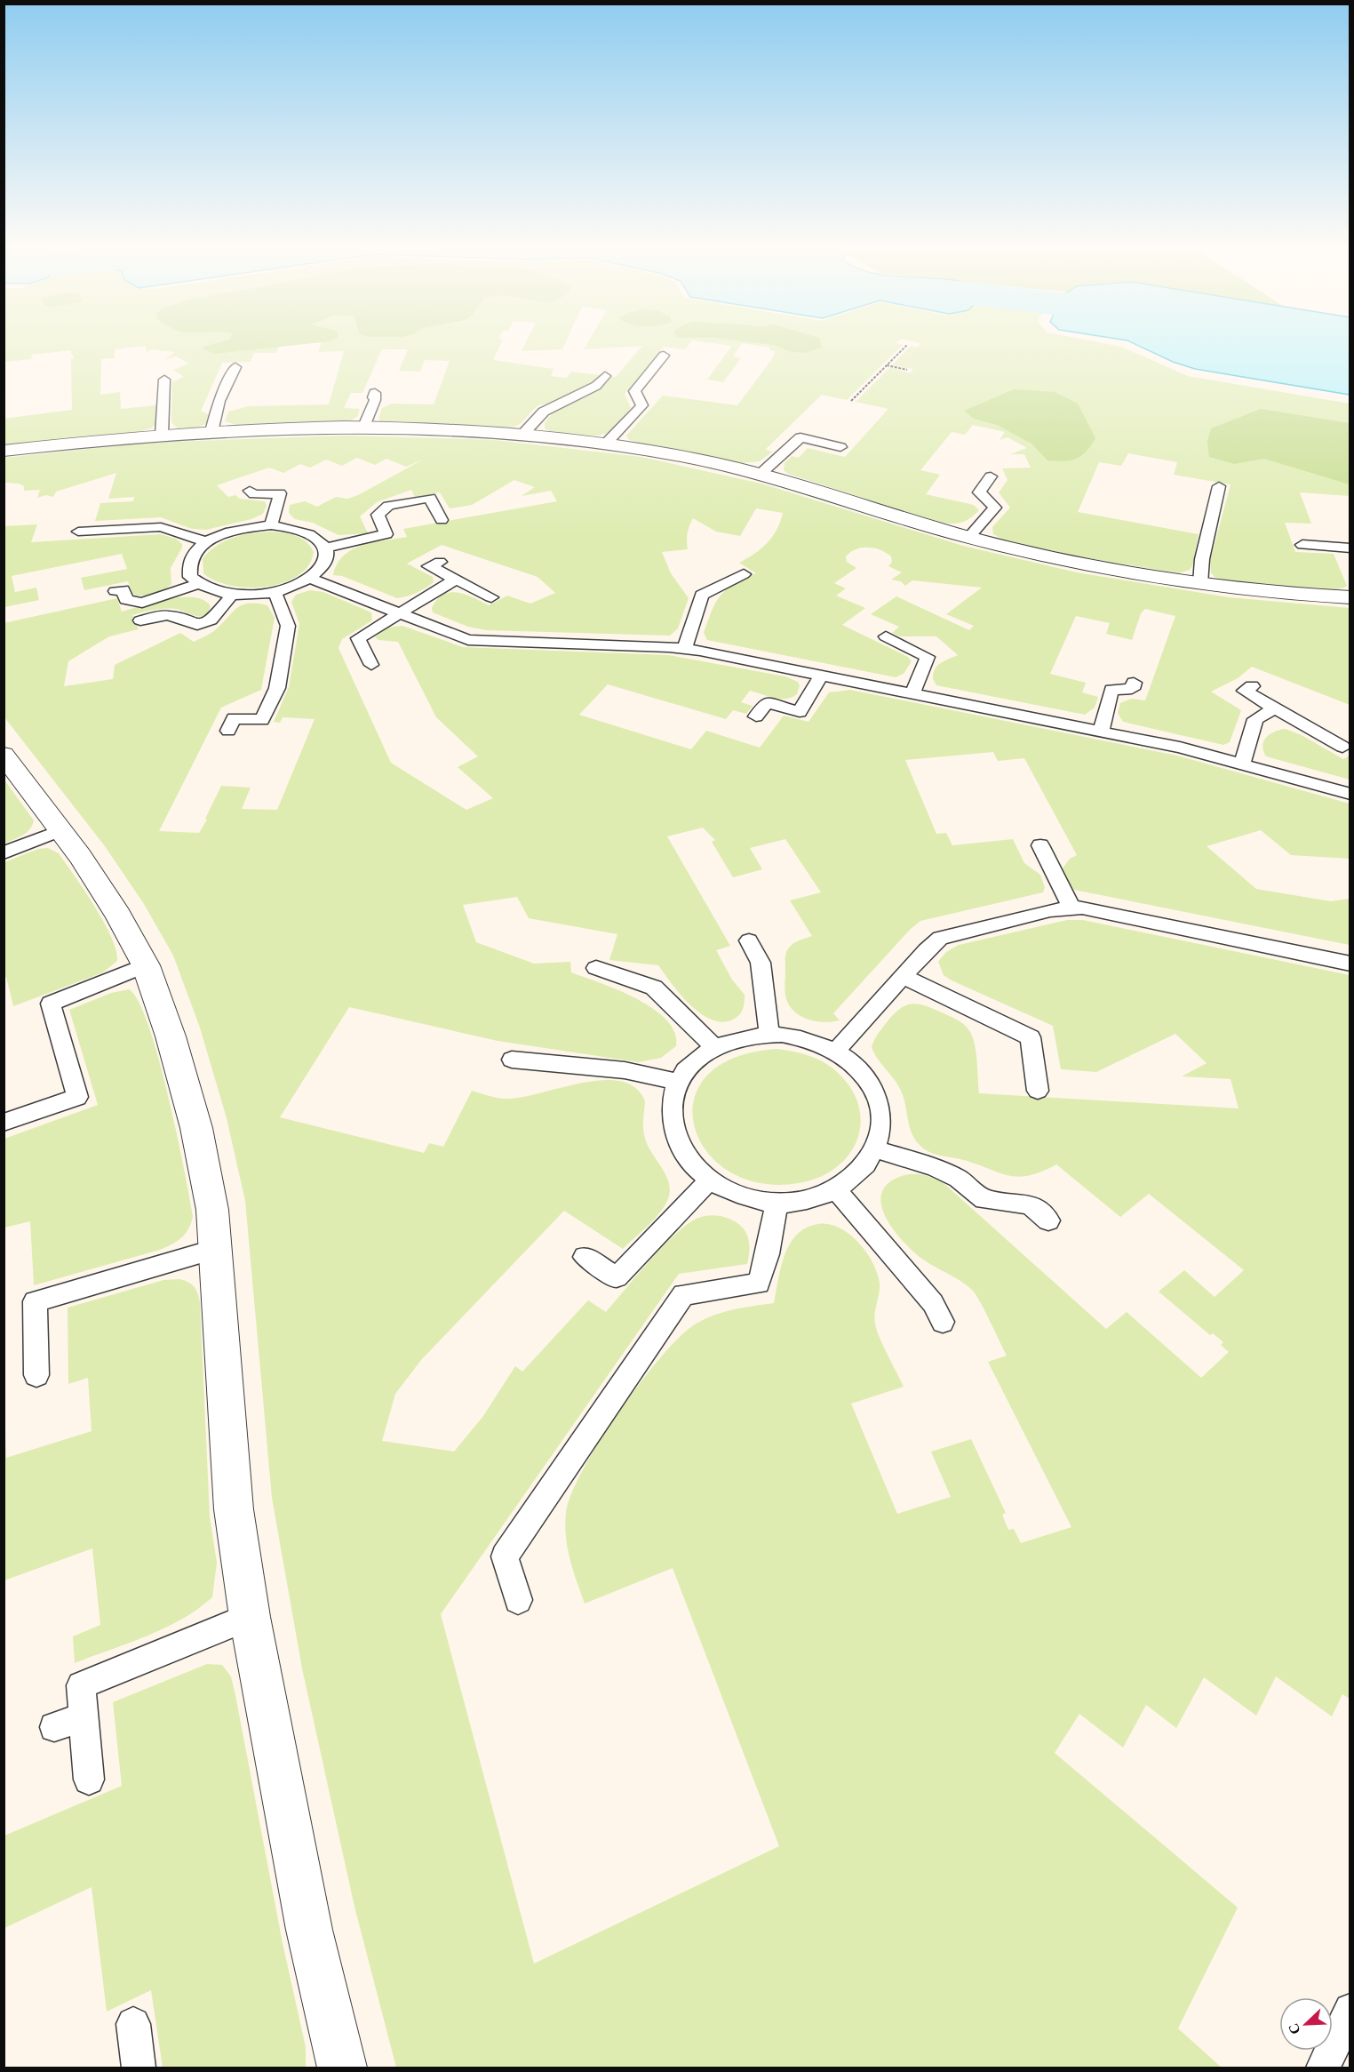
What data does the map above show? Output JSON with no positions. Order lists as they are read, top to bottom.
{
  "north": "bottom left"
}
